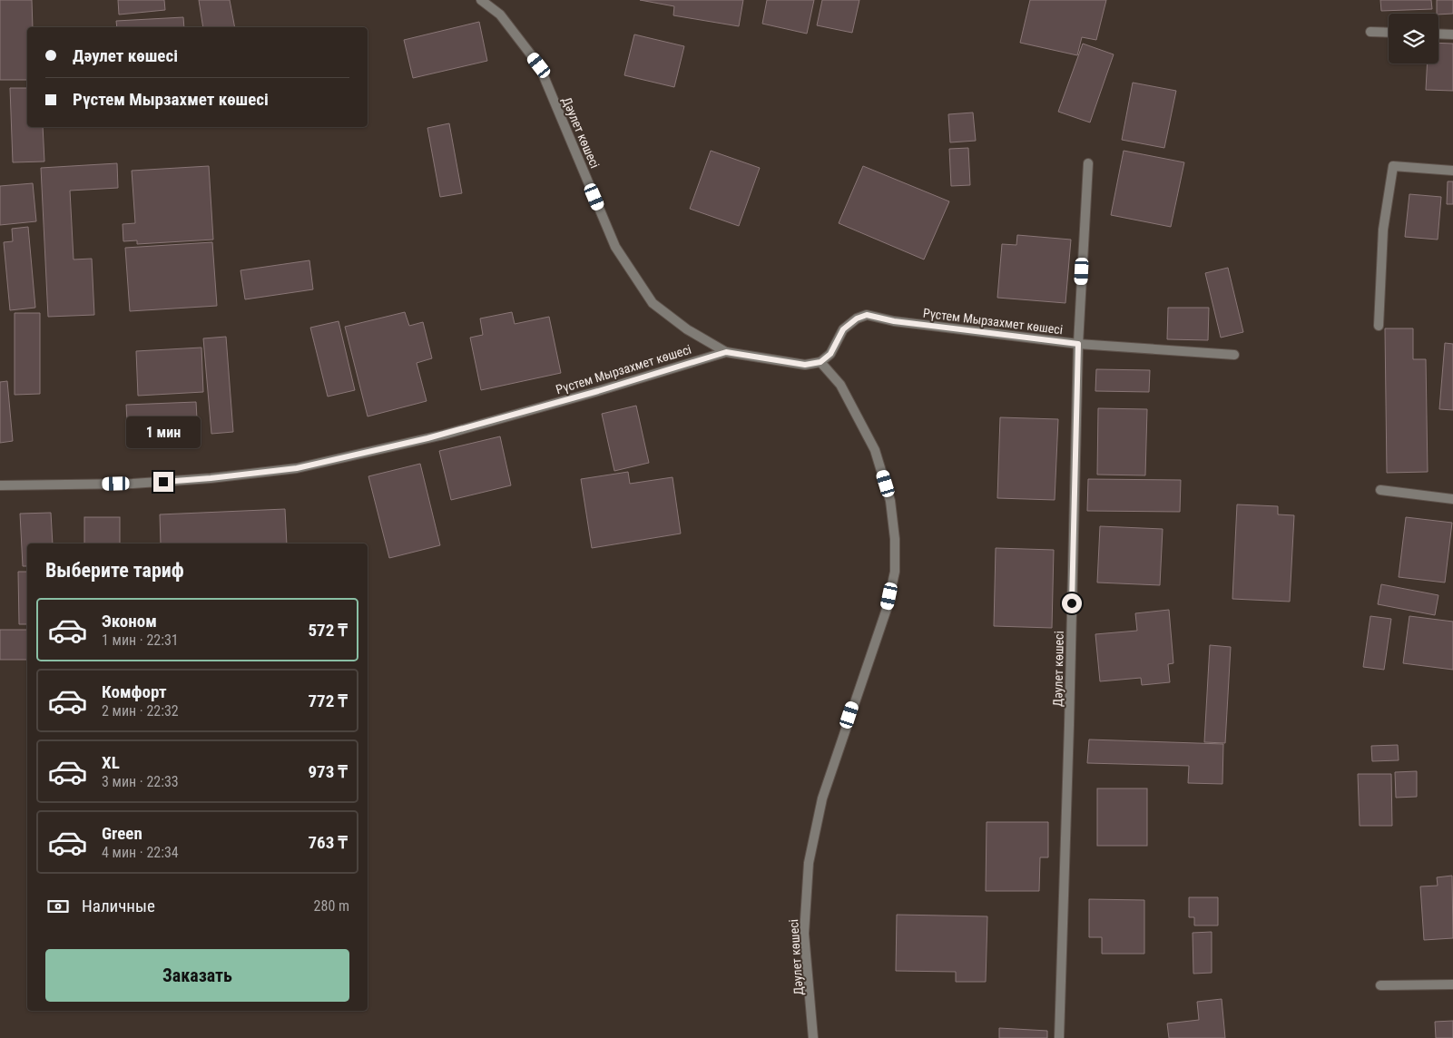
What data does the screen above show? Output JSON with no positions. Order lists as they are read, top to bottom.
{
  "streets": {
    "street": ["Дәулет көшесі", "Рүстем Мырзахмет көшесі"]
  },
  "crossings": [
    ["Дәулет көшесі", "Рүстем Мырзахмет көшесі"]
  ],
  "page": {
    "banner": ["Дәулет көшесі", "Рүстем Мырзахмет көшесі"],
    "bubble": "1 мин",
    "heading": "Выберите тариф",
    "list": [
      {
        "name": "Эконом",
        "note": "1 мин · 22:31",
        "value": "572 ₸"
      },
      {
        "name": "Комфорт",
        "note": "2 мин · 22:32",
        "value": "772 ₸"
      },
      {
        "name": "XL",
        "note": "3 мин · 22:33",
        "value": "973 ₸"
      },
      {
        "name": "Green",
        "note": "4 мин · 22:34",
        "value": "763 ₸"
      }
    ],
    "pay": ["Наличные", "280 m"],
    "buttons": "Заказать"
  }
}
